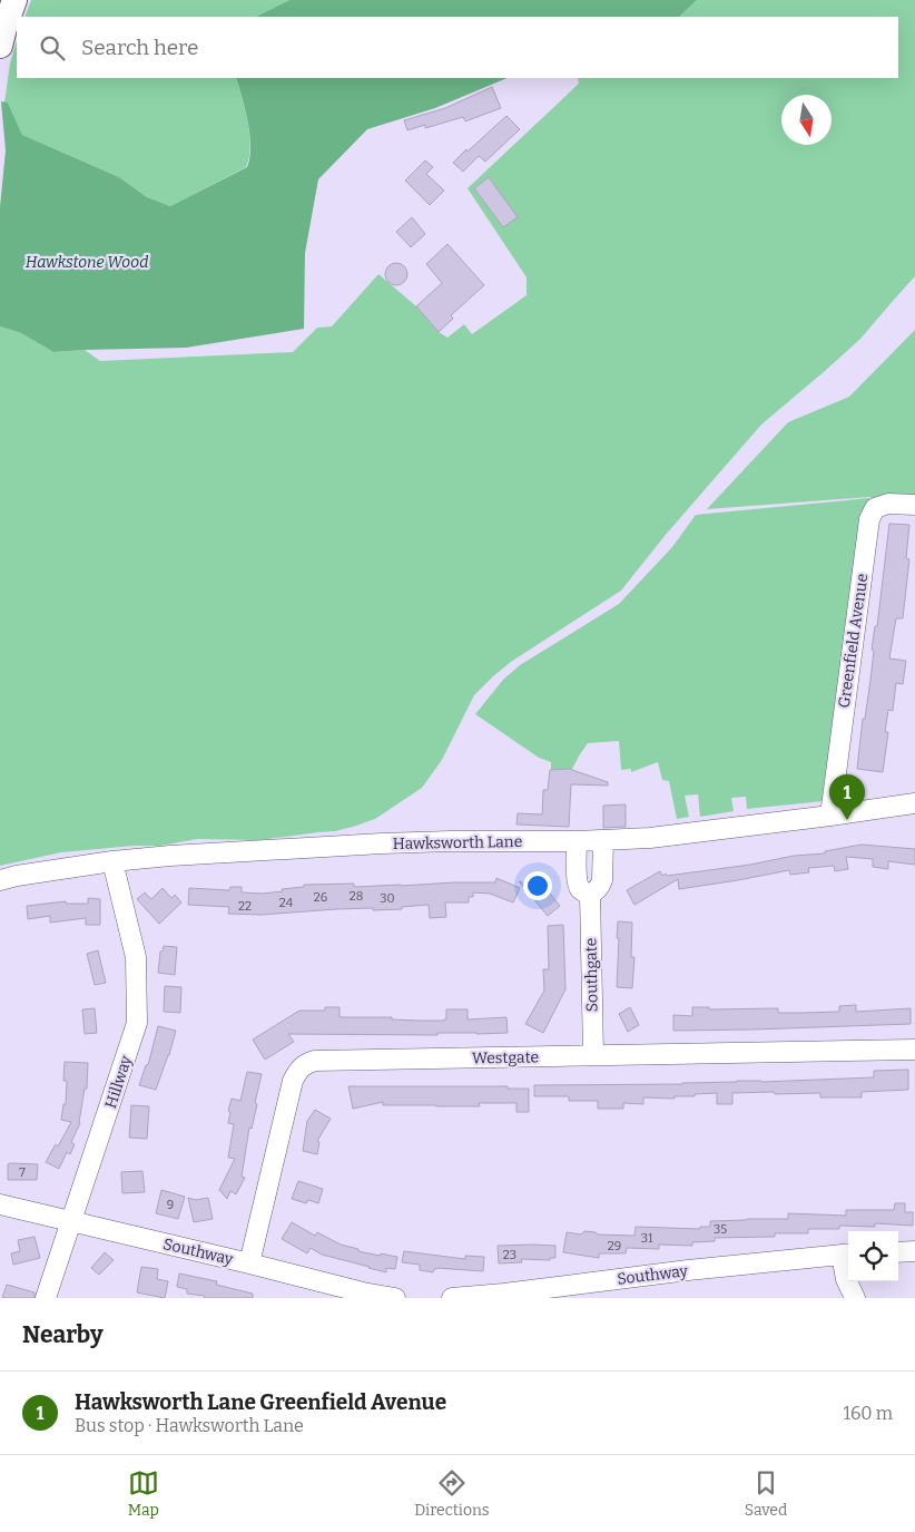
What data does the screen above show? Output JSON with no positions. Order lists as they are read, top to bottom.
{
  "streets": {
    "street": [
      "Greenfield Avenue",
      "Hawksworth Lane",
      "Southgate",
      "Westgate",
      "Hillway",
      "Southway"
    ]
  },
  "crossings": [
    ["Greenfield Avenue", "Hawksworth Lane"],
    ["Hawksworth Lane", "Hillway"],
    ["Southgate", "Westgate"],
    ["Westgate", "Southway"],
    ["Hillway", "Southway"]
  ],
  "parks": ["Hawkstone Wood"],
  "house_numbers": [
    "28",
    "26",
    "30",
    "24",
    "22",
    "7",
    "9",
    "35",
    "31",
    "29",
    "23"
  ],
  "north": "bottom",
  "page": {
    "search": "Search here",
    "pins": "1",
    "heading": "Nearby",
    "list": [
      {
        "mark": "1",
        "name": "Hawksworth Lane Greenfield Avenue",
        "note": "Bus stop · Hawksworth Lane",
        "value": "160 m"
      }
    ],
    "nav": ["Map", "Directions", "Saved"]
  }
}
